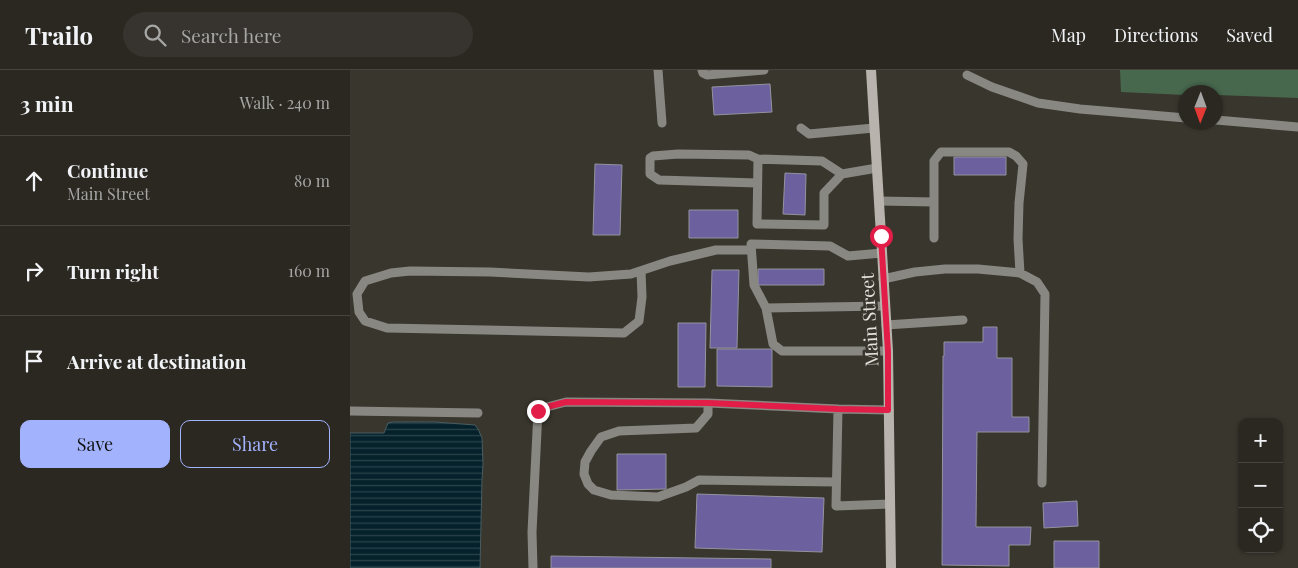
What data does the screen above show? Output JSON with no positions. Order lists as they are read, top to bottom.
{
  "streets": {
    "main road": ["Main Street"]
  },
  "north": "bottom",
  "page": {
    "header": "Trailo",
    "search": "Search here",
    "nav": ["Map", "Directions", "Saved"],
    "heading": ["3 min", "Walk · 240 m"],
    "list": [
      ["Continue", "Main Street", "80 m"],
      ["Turn right", "160 m"],
      "Arrive at destination"
    ],
    "buttons": ["Save", "Share"],
    "map_buttons": ["+", "−"]
  }
}
